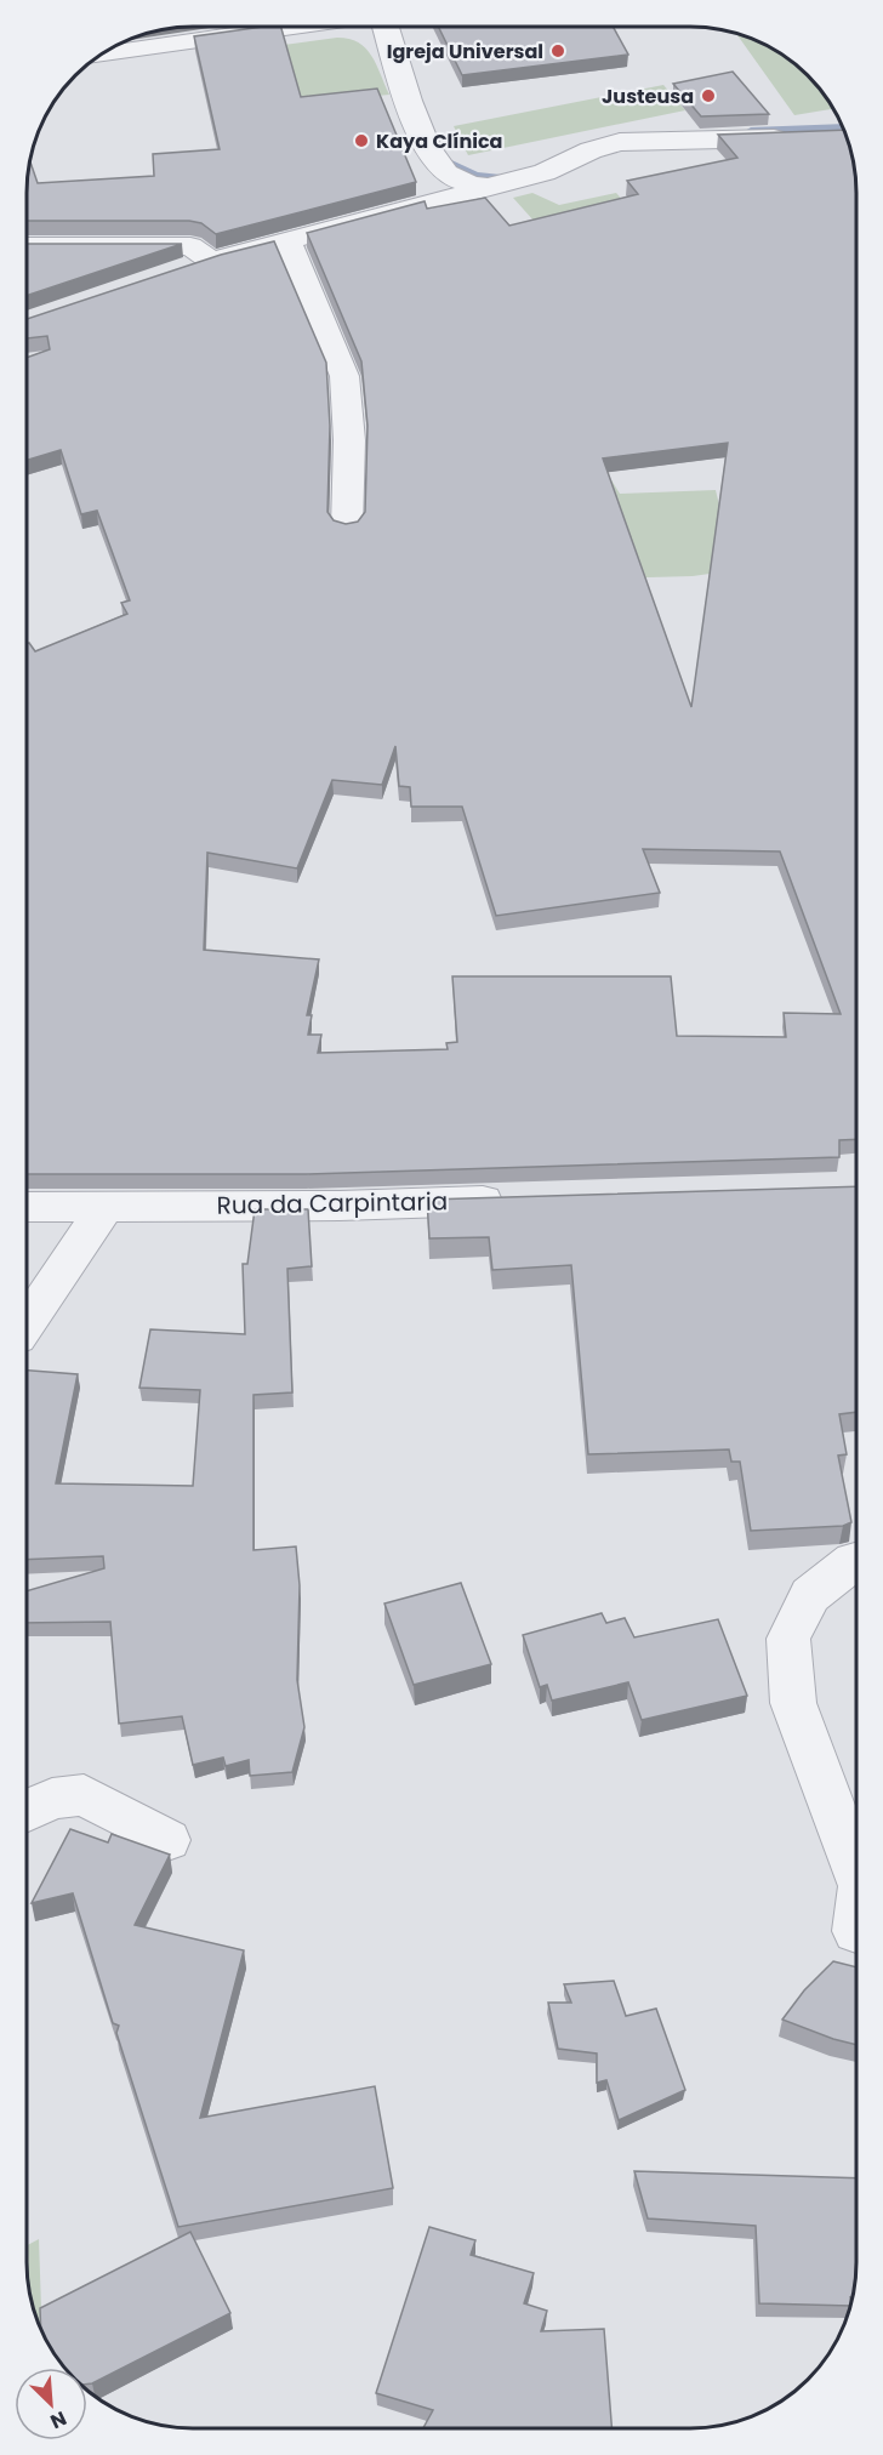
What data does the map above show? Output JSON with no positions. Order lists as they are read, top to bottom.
{
  "streets": {
    "street": ["Rua da Carpintaria"]
  },
  "places": ["Igreja Universal", "Justeusa", "Kaya Clínica"],
  "north": "bottom right"
}
